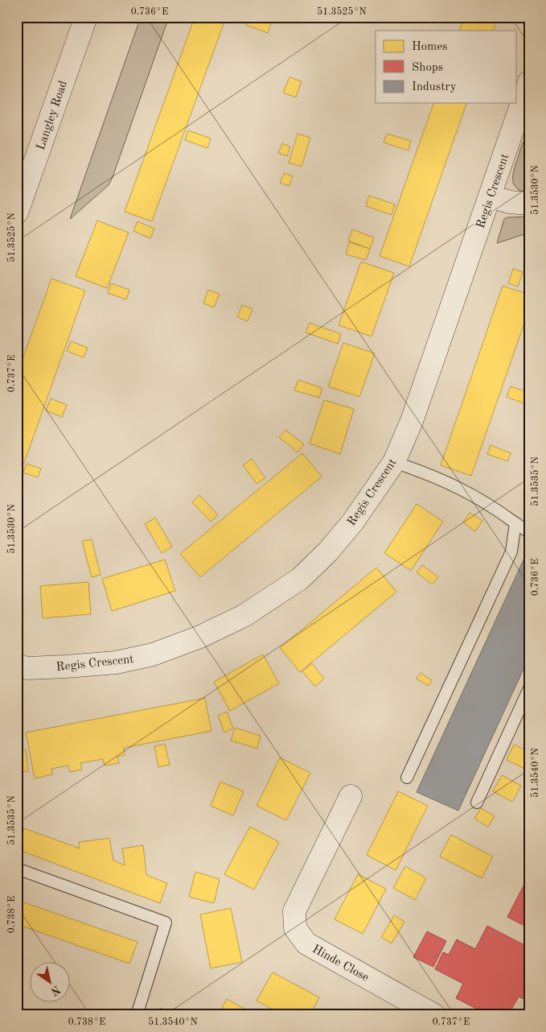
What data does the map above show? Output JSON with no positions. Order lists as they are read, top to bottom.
{
  "streets": {
    "street": ["Langley Road", "Regis Crescent", "Hinde Close"]
  },
  "legend": ["Homes", "Shops", "Industry"],
  "north": "bottom right",
  "coordinates": [
    "0.736°E",
    "51.3525°N",
    "51.3530°N",
    "0.737°E",
    "51.3535°N",
    "51.3540°N",
    "0.738°E"
  ]
}
